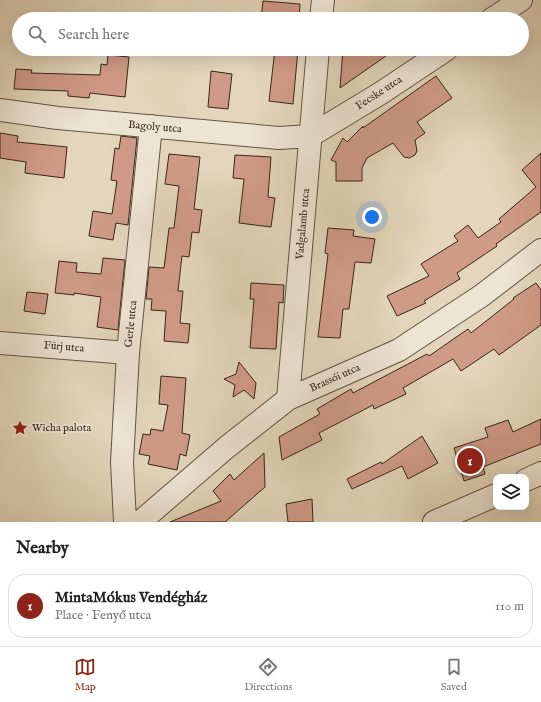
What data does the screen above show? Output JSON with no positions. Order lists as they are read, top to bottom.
{
  "streets": {
    "street": [
      "Fecske utca",
      "Bagoly utca",
      "Vadgalamb utca",
      "Gerle utca",
      "Fürj utca",
      "Brassói utca"
    ]
  },
  "crossings": [
    ["Fecske utca", "Bagoly utca"],
    ["Fecske utca", "Vadgalamb utca"],
    ["Bagoly utca", "Vadgalamb utca"],
    ["Bagoly utca", "Gerle utca"],
    ["Vadgalamb utca", "Brassói utca"],
    ["Gerle utca", "Fürj utca"]
  ],
  "places": {
    "place": ["Wicha palota"]
  },
  "page": {
    "search": "Search here",
    "pins": "1",
    "heading": "Nearby",
    "list": [
      {
        "mark": "1",
        "name": "MintaMókus Vendégház",
        "note": "Place · Fenyő utca",
        "value": "110 m"
      }
    ],
    "nav": ["Map", "Directions", "Saved"]
  }
}
